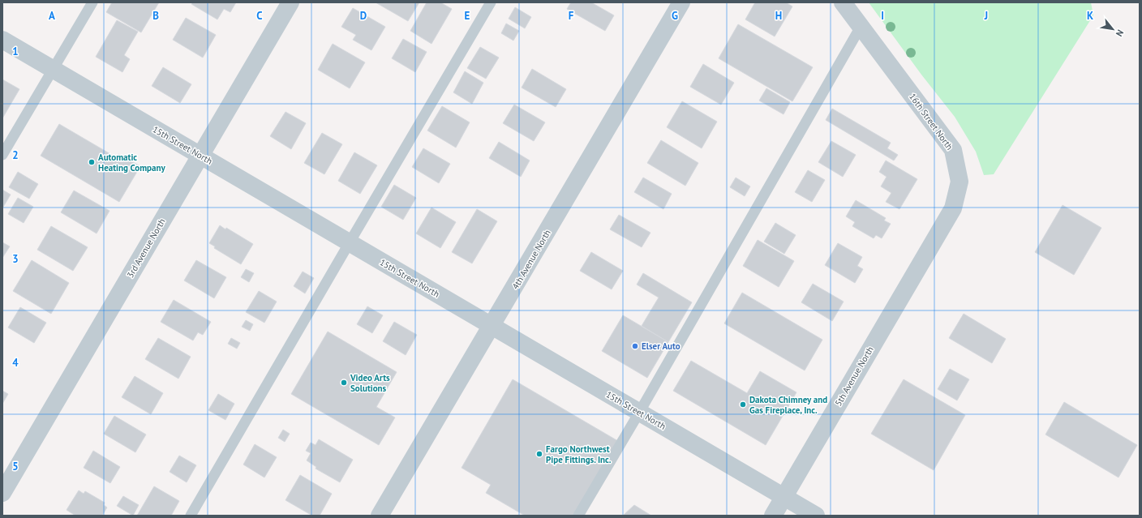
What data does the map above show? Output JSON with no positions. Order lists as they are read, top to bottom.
{
  "streets": {
    "street": [
      "16th Street North",
      "15th Street North",
      "3rd Avenue North",
      "4th Avenue North",
      "5th Avenue North"
    ]
  },
  "crossings": [
    ["16th Street North", "5th Avenue North"],
    ["15th Street North", "3rd Avenue North"],
    ["15th Street North", "4th Avenue North"],
    ["15th Street North", "5th Avenue North"]
  ],
  "places": [
    "Automatic Heating Company",
    "Elser Auto",
    "Video Arts Solutions",
    "Dakota Chimney and Gas Fireplace, Inc.",
    "Fargo Northwest Pipe Fittings. Inc."
  ],
  "north": "bottom right",
  "grid": {
    "columns": [
      "A",
      "B",
      "C",
      "D",
      "E",
      "F",
      "G",
      "H",
      "I",
      "J",
      "K"
    ],
    "rows": [
      "1",
      "2",
      "3",
      "4",
      "5"
    ]
  }
}
